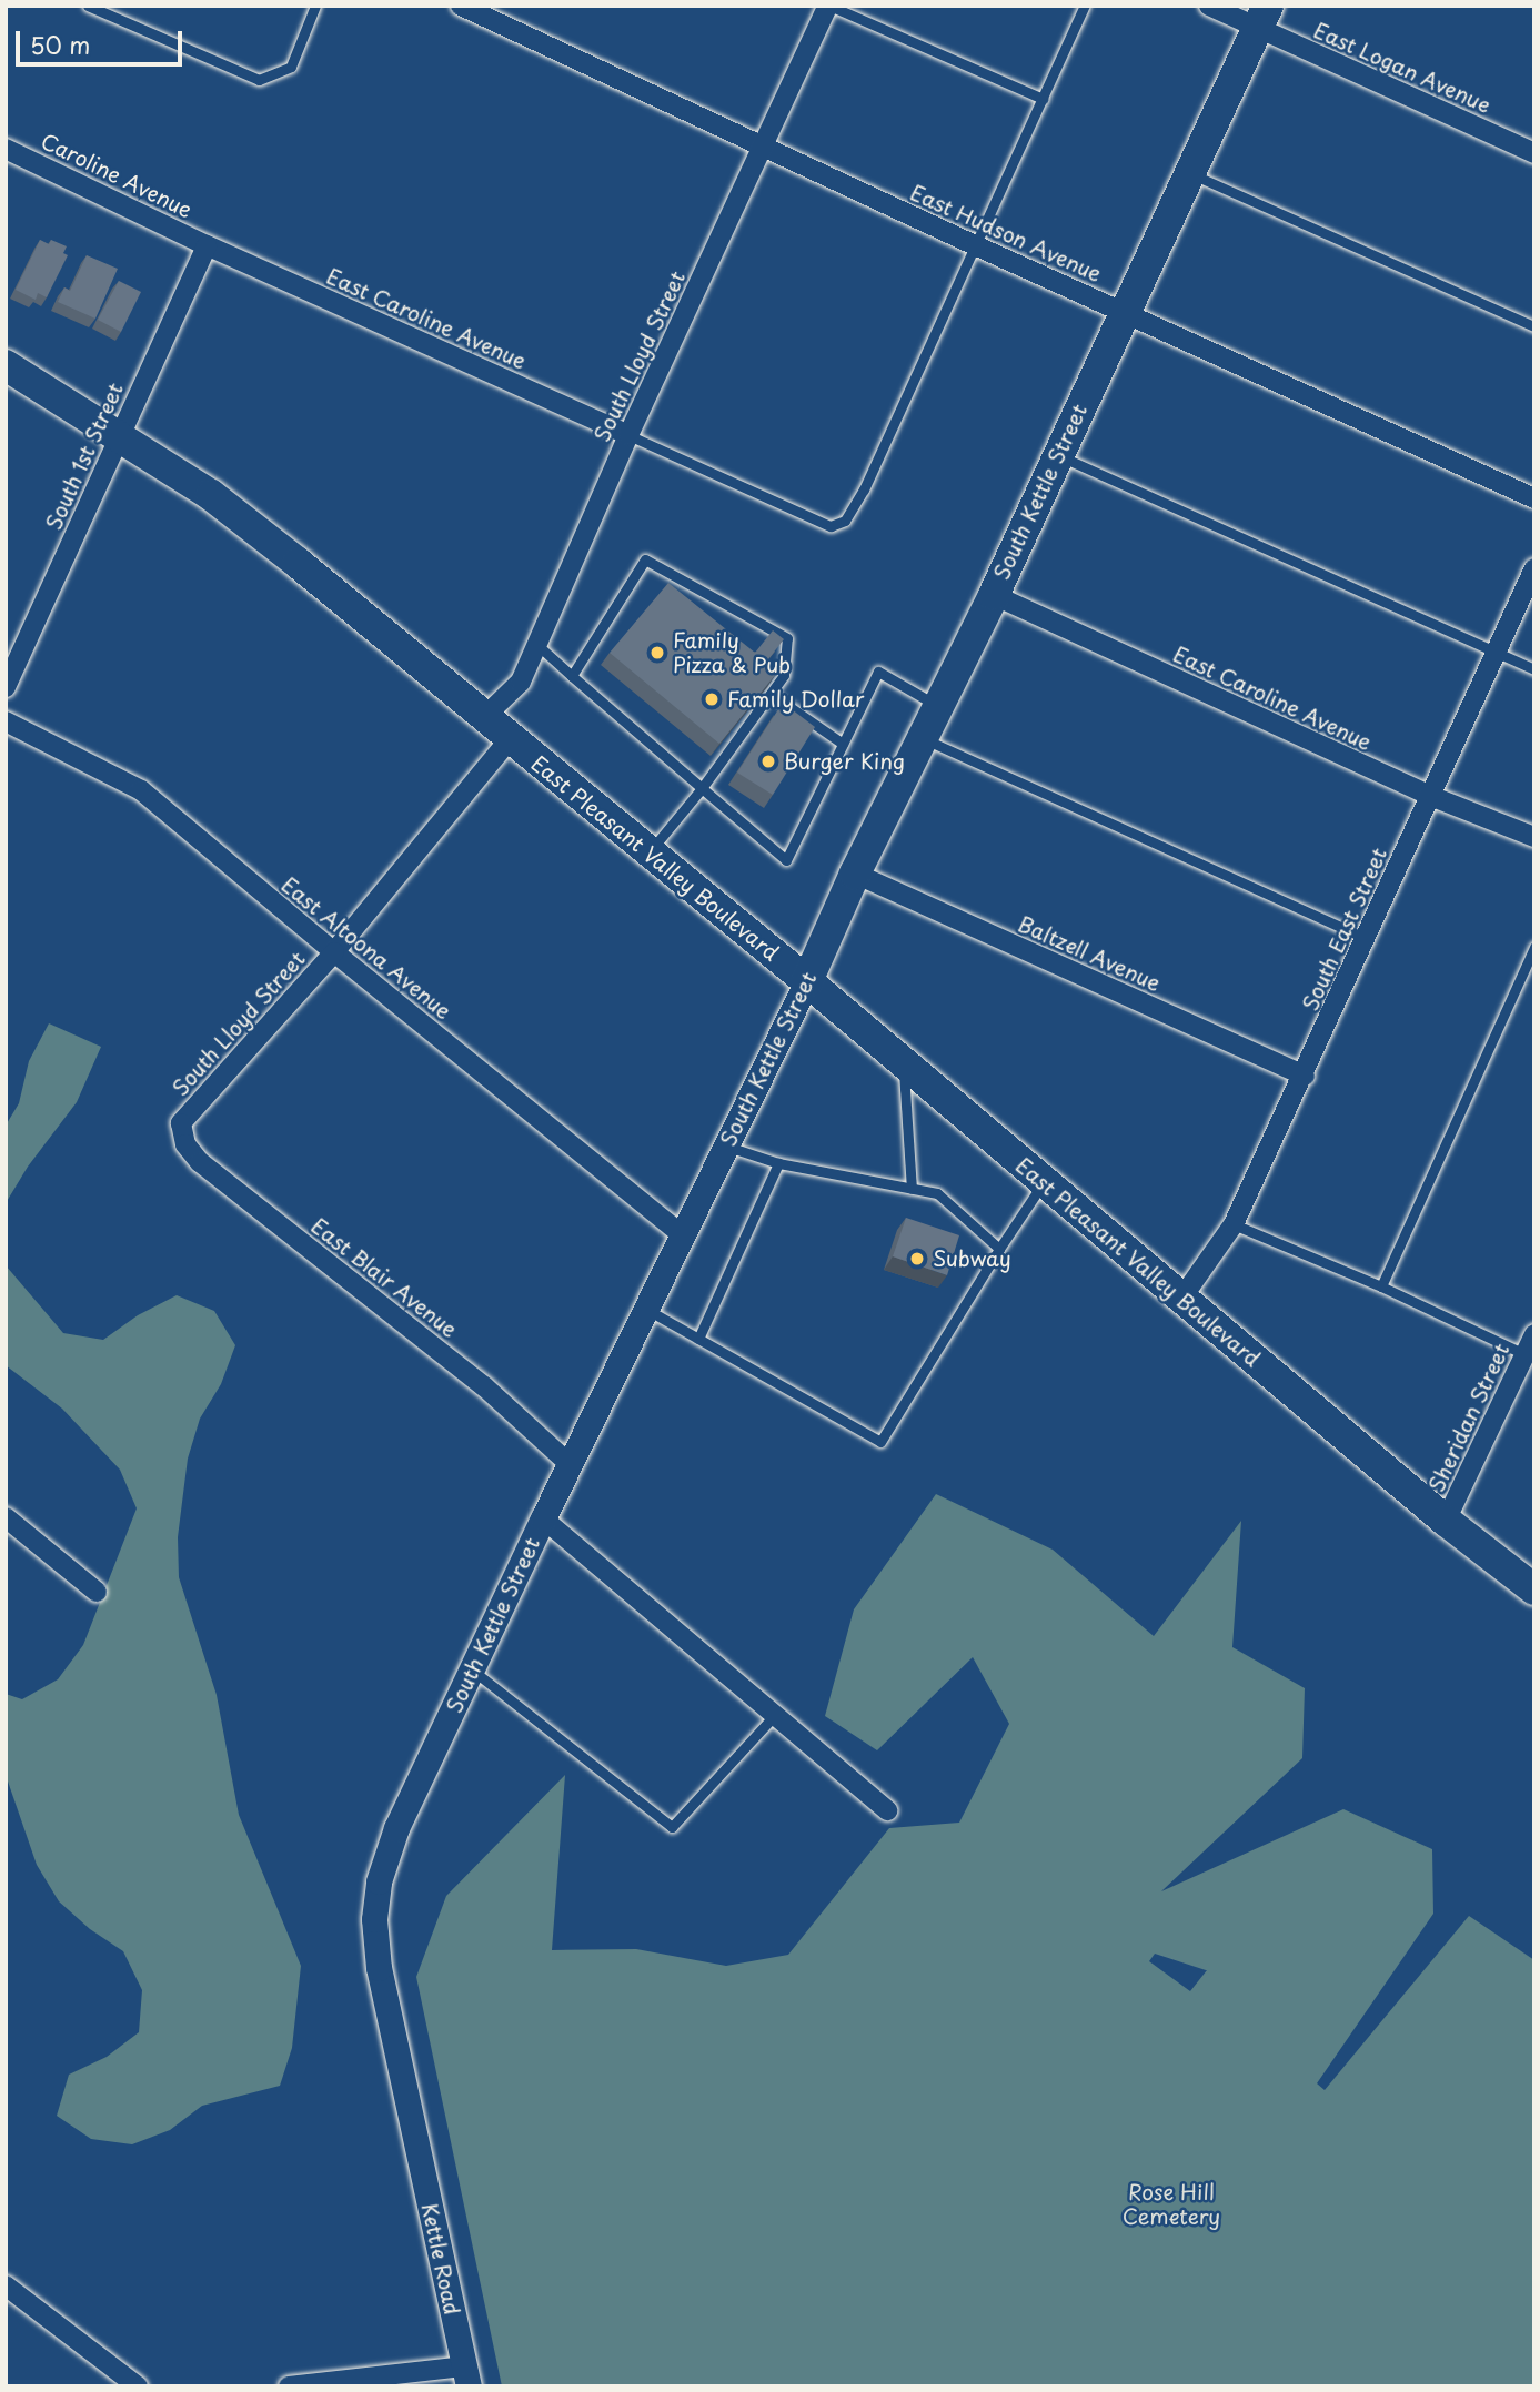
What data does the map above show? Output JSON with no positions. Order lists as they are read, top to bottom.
{
  "streets": {
    "main road": ["South Kettle Street", "East Pleasant Valley Boulevard"],
    "street": [
      "East Logan Avenue",
      "Caroline Avenue",
      "East Hudson Avenue",
      "East Caroline Avenue",
      "South Lloyd Street",
      "South 1st Street",
      "South East Street",
      "East Altoona Avenue",
      "Baltzell Avenue",
      "East Blair Avenue",
      "Sheridan Street",
      "Kettle Road"
    ]
  },
  "crossings": [
    ["East Logan Avenue", "South Kettle Street"],
    ["Caroline Avenue", "East Caroline Avenue"],
    ["Caroline Avenue", "South 1st Street"],
    ["East Hudson Avenue", "South Lloyd Street"],
    ["East Hudson Avenue", "South Kettle Street"],
    ["East Caroline Avenue", "South Lloyd Street"],
    ["East Caroline Avenue", "South 1st Street"],
    ["East Caroline Avenue", "South Kettle Street"],
    ["East Caroline Avenue", "South East Street"],
    ["South Lloyd Street", "East Pleasant Valley Boulevard"],
    ["South Lloyd Street", "East Altoona Avenue"],
    ["South Lloyd Street", "East Blair Avenue"],
    ["South 1st Street", "East Pleasant Valley Boulevard"],
    ["South Kettle Street", "East Pleasant Valley Boulevard"],
    ["South Kettle Street", "East Altoona Avenue"],
    ["South Kettle Street", "Baltzell Avenue"],
    ["South Kettle Street", "East Blair Avenue"],
    ["South Kettle Street", "Kettle Road"],
    ["East Pleasant Valley Boulevard", "South East Street"],
    ["East Pleasant Valley Boulevard", "Sheridan Street"],
    ["South East Street", "Baltzell Avenue"]
  ],
  "parks": ["Rose Hill Cemetery"],
  "places": [
    "Family Pizza & Pub",
    "Family Dollar",
    "Burger King",
    "Subway"
  ],
  "scale_bar": "50 m"
}
